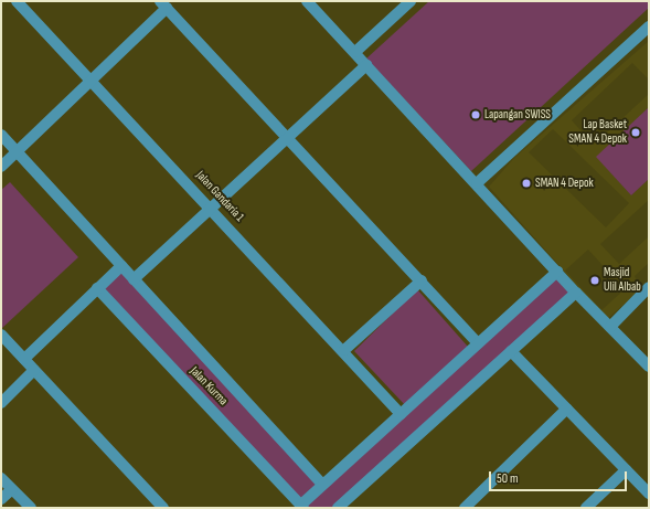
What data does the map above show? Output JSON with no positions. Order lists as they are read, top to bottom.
{
  "streets": {
    "street": ["Jalan Gandaria 1", "Jalan Kurma"]
  },
  "places": [
    "Lapangan SWISS",
    "Lap Basket SMAN 4 Depok",
    "SMAN 4 Depok",
    "Masjid Ulil Albab"
  ],
  "scale_bar": "50 m"
}
